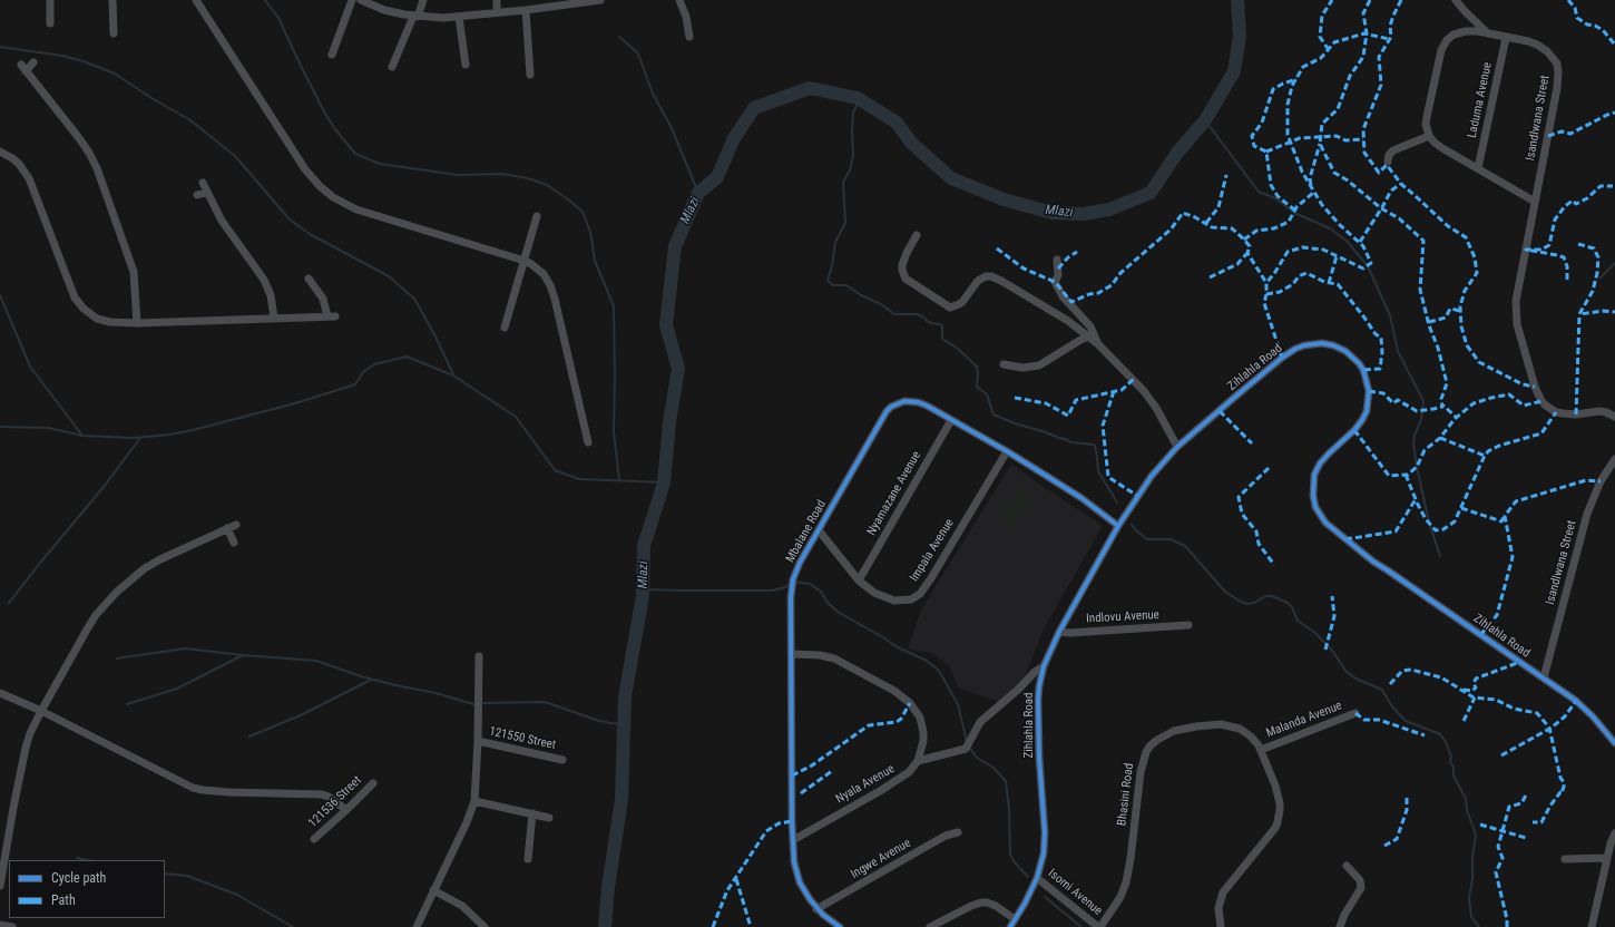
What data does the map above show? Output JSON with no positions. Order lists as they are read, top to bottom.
{
  "streets": {
    "street": [
      "Laduma Avenue",
      "Isandlwana Street",
      "Zihlahla Road",
      "Nyamazane Avenue",
      "Mbalane Road",
      "Impala Avenue",
      "Indlovu Avenue",
      "Malanda Avenue",
      "121550 Street",
      "Nyala Avenue",
      "Bhasini Road",
      "121536 Street",
      "Ingwe Avenue",
      "Isomi Avenue"
    ]
  },
  "crossings": [
    ["Laduma Avenue", "Isandlwana Street"],
    ["Isandlwana Street", "Zihlahla Road"],
    ["Zihlahla Road", "Mbalane Road"],
    ["Zihlahla Road", "Indlovu Avenue"],
    ["Zihlahla Road", "Isomi Avenue"],
    ["Nyamazane Avenue", "Mbalane Road"],
    ["Nyamazane Avenue", "Impala Avenue"],
    ["Mbalane Road", "Impala Avenue"],
    ["Mbalane Road", "Nyala Avenue"],
    ["Mbalane Road", "Ingwe Avenue"],
    ["Malanda Avenue", "Bhasini Road"],
    ["Bhasini Road", "Isomi Avenue"]
  ],
  "water": ["Mlazi"],
  "legend": ["Cycle path", "Path"]
}
